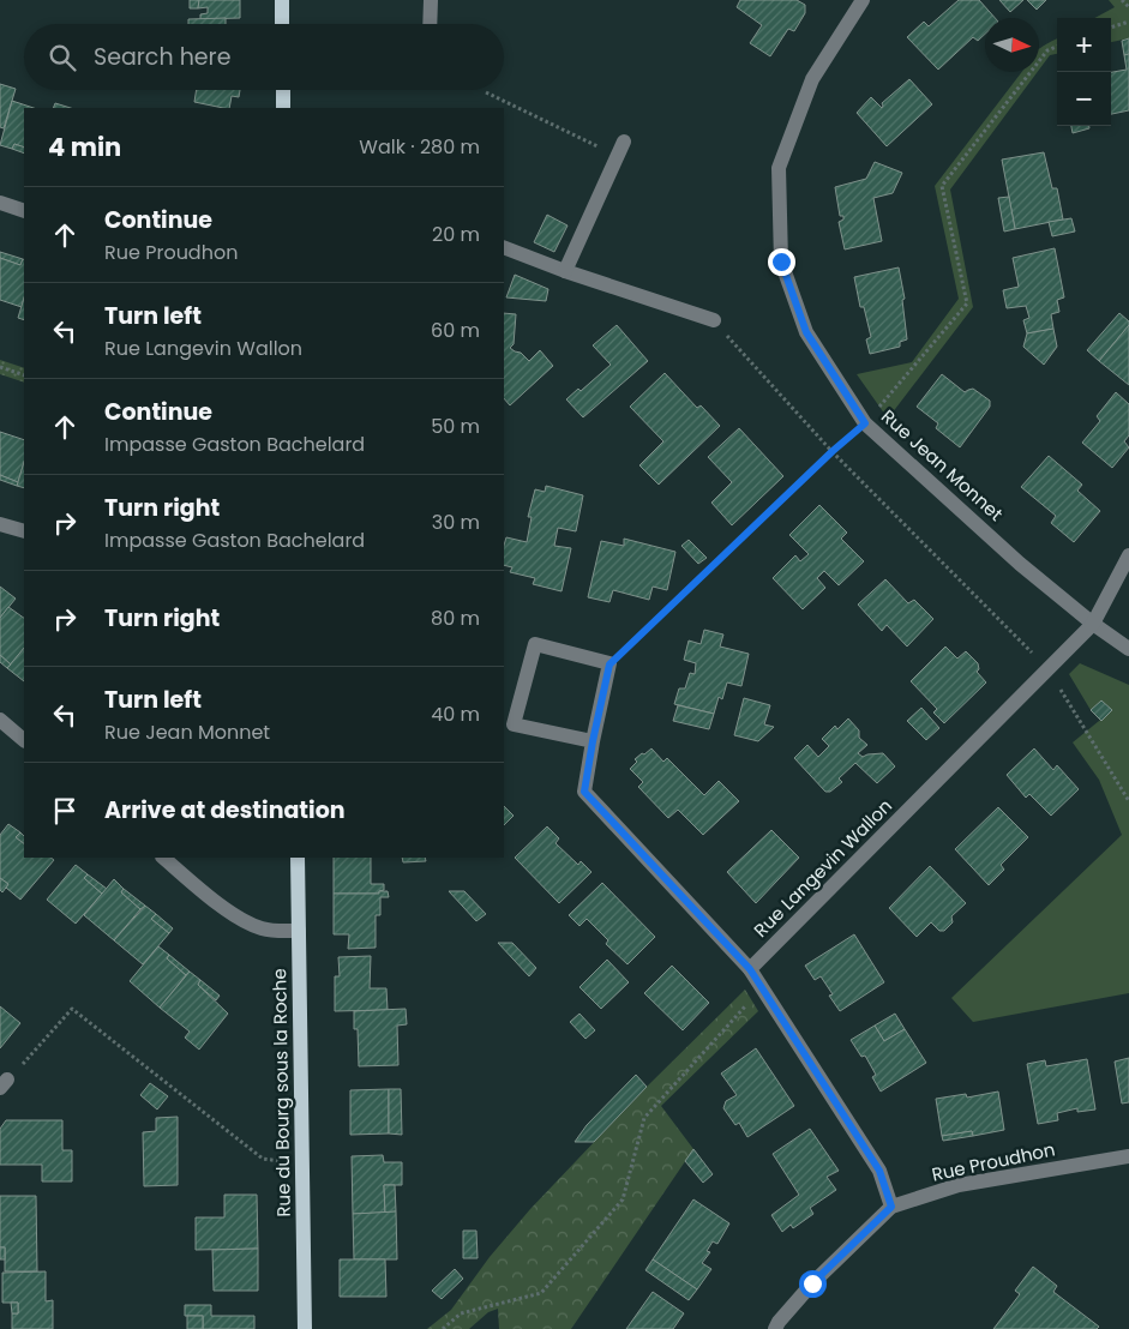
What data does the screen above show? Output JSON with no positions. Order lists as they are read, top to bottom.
{
  "streets": {
    "main road": ["Rue du Bourg sous la Roche"],
    "street": ["Rue Jean Monnet", "Rue Langevin Wallon", "Rue Proudhon"]
  },
  "crossings": [
    ["Rue Jean Monnet", "Rue Langevin Wallon"]
  ],
  "north": "right",
  "page": {
    "map_buttons": ["+", "−"],
    "search": "Search here",
    "heading": ["4 min", "Walk · 280 m"],
    "list": [
      ["Continue", "Rue Proudhon", "20 m"],
      ["Turn left", "Rue Langevin Wallon", "60 m"],
      ["Continue", "Impasse Gaston Bachelard", "50 m"],
      ["Turn right", "Impasse Gaston Bachelard", "30 m"],
      ["Turn right", "80 m"],
      ["Turn left", "Rue Jean Monnet", "40 m"],
      "Arrive at destination"
    ]
  }
}
